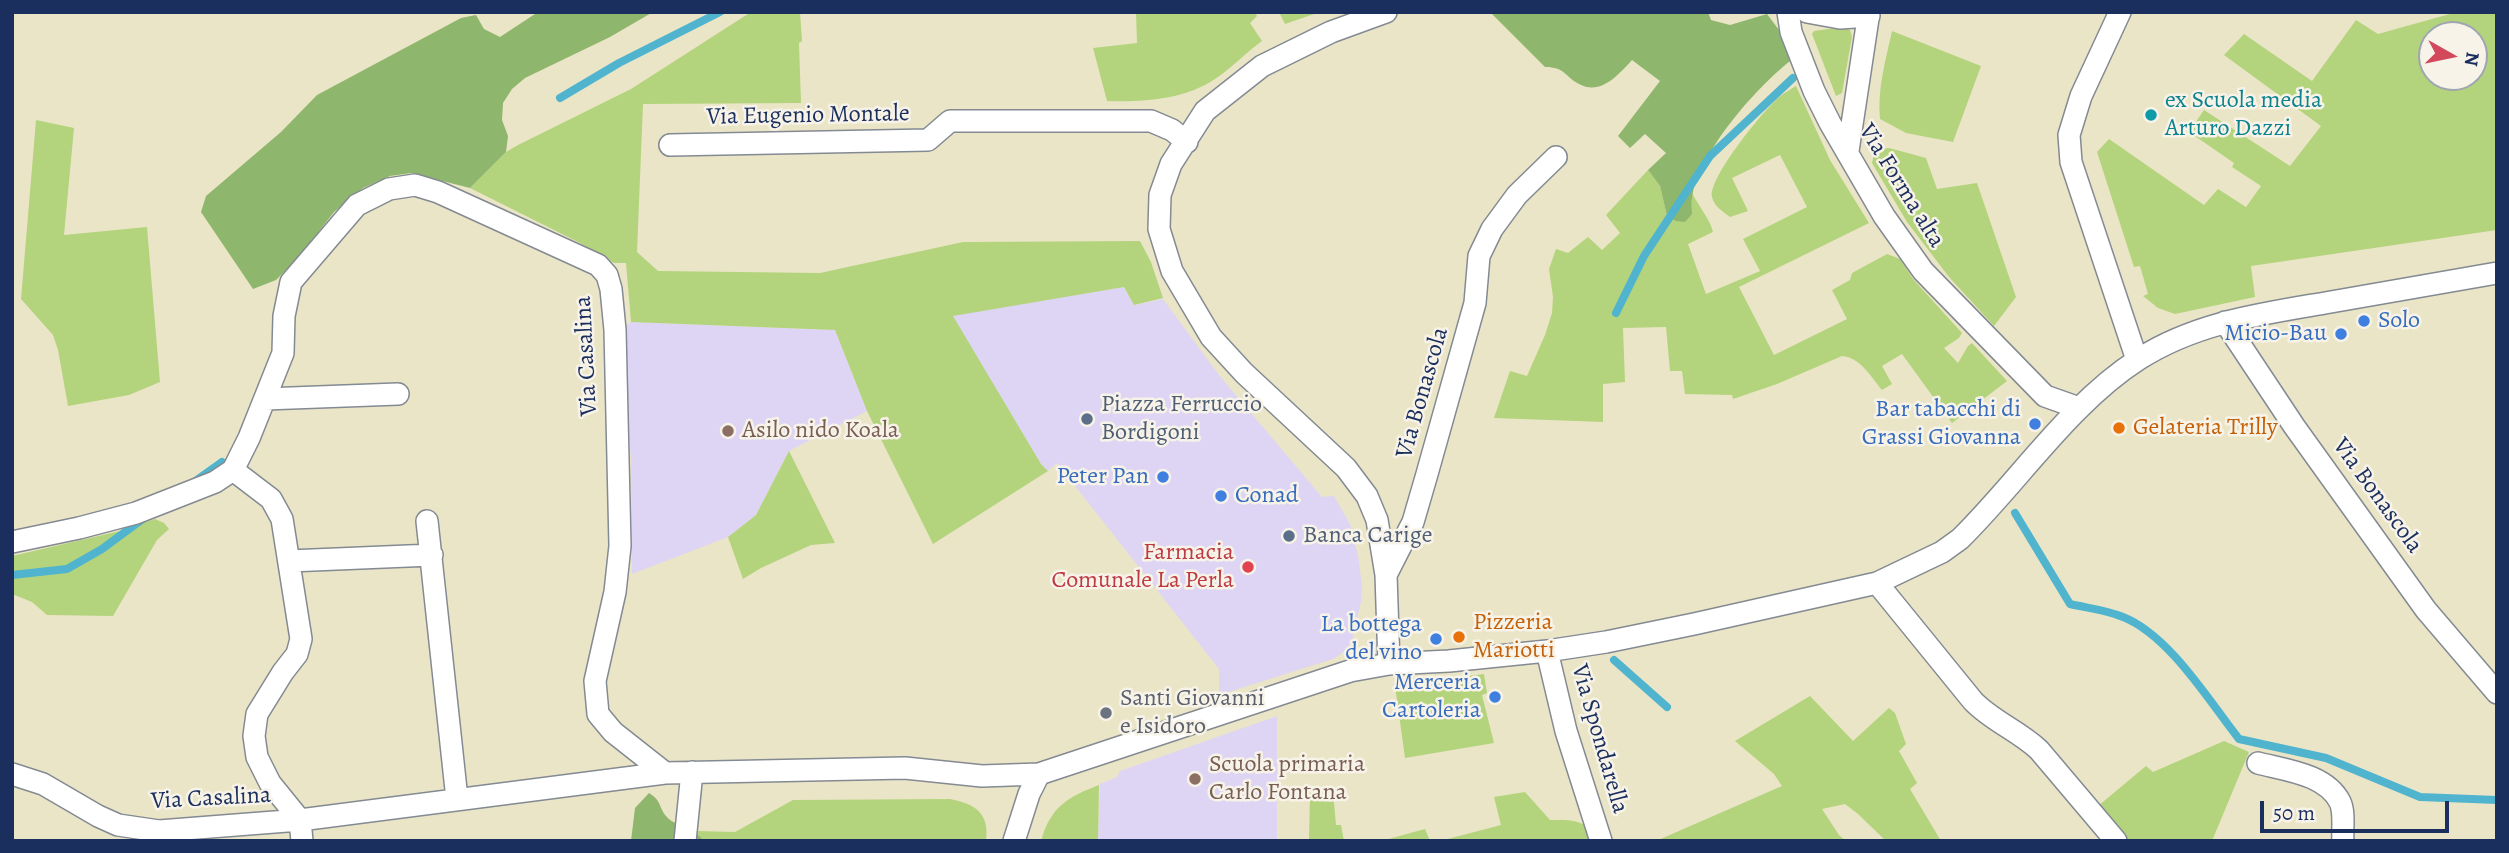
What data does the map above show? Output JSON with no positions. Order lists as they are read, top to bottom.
{
  "streets": {
    "street": [
      "Via Eugenio Montale",
      "Via Forma alta",
      "Via Casalina",
      "Via Bonascola",
      "Via Spondarella"
    ]
  },
  "places": [
    "ex Scuola media Arturo Dazzi",
    "Solo",
    "Micio-Bau",
    "Piazza Ferruccio Bordigoni",
    "Bar tabacchi di Grassi Giovanna",
    "Gelateria Trilly",
    "Asilo nido Koala",
    "Peter Pan",
    "Conad",
    "Banca Carige",
    "Farmacia Comunale La Perla",
    "Pizzeria Mariotti",
    "La bottega del vino",
    "Merceria Cartoleria",
    "Santi Giovanni e Isidoro",
    "Scuola primaria Carlo Fontana"
  ],
  "scale_bar": "50 m",
  "north": "right"
}
